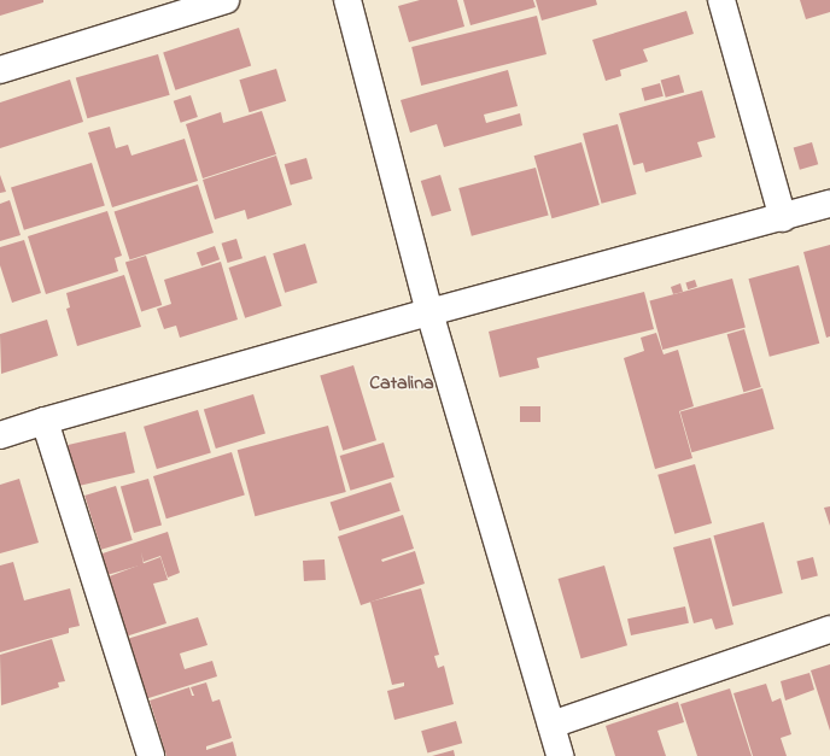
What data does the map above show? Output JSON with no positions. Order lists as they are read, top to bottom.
{
  "districts": ["Catalina"]
}
